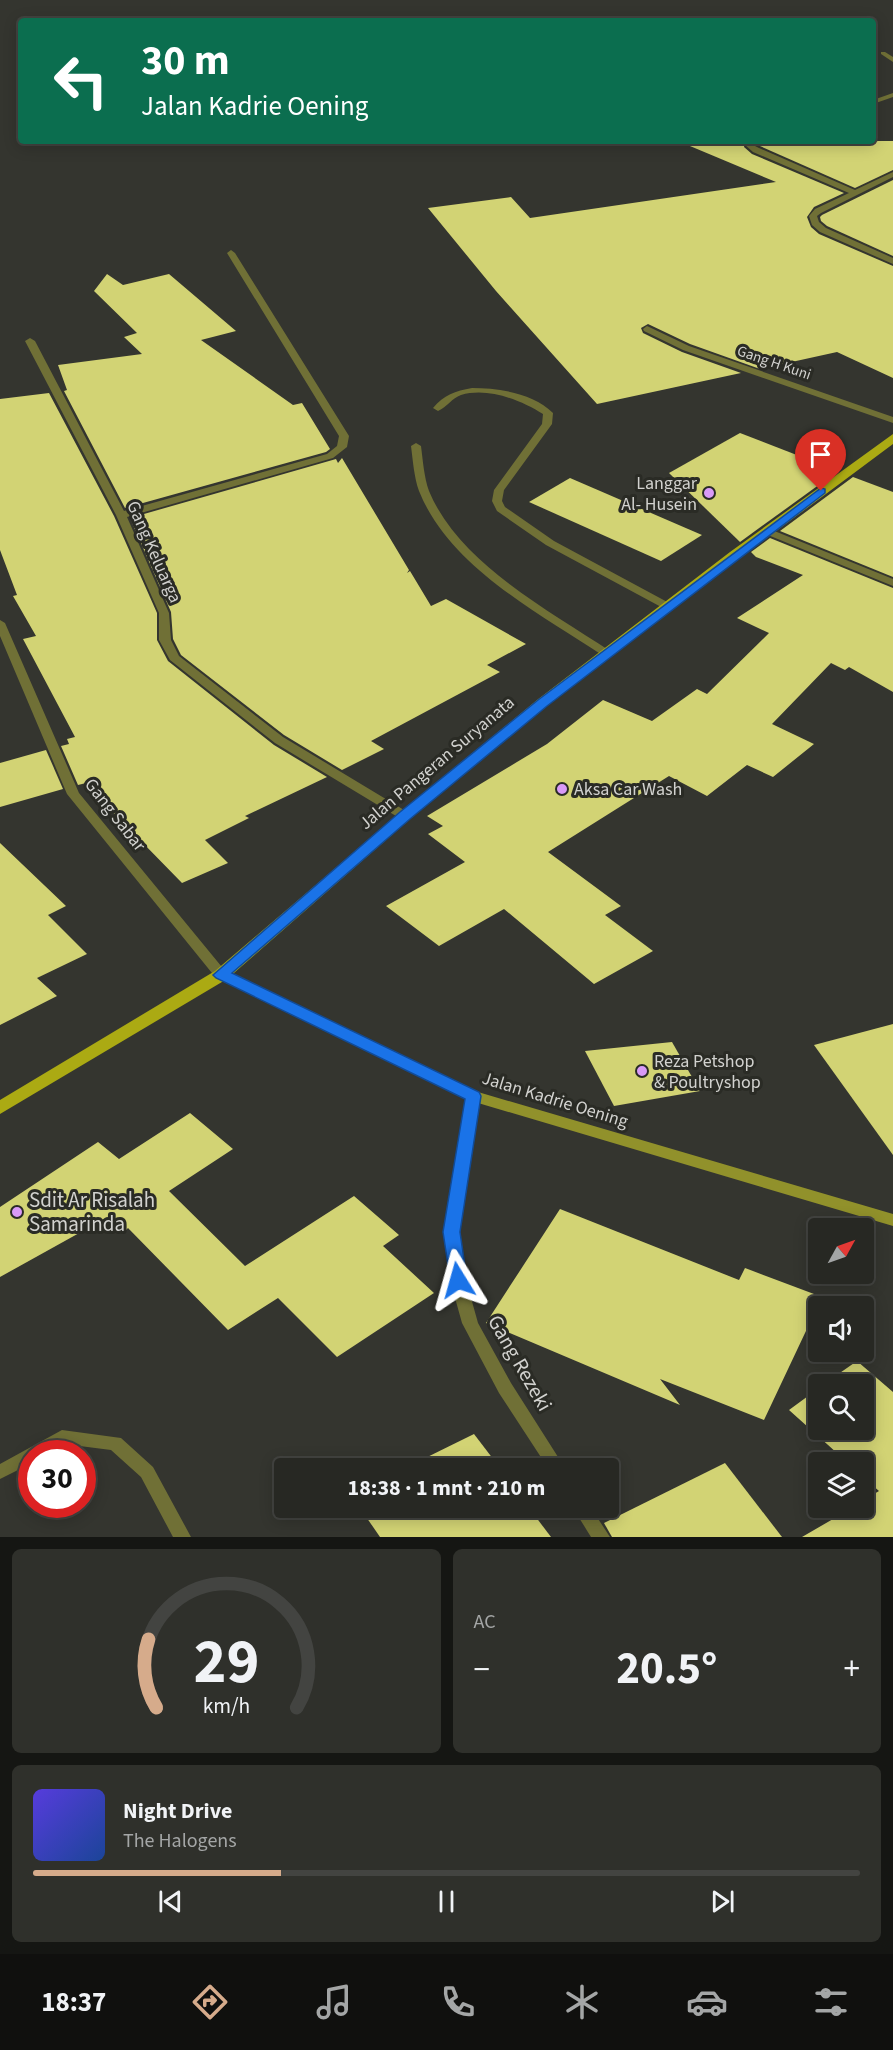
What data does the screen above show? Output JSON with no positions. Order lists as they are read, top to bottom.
{
  "streets": {
    "main road": ["Jalan Pangeran Suryanata", "Jalan Kadrie Oening"],
    "street": [
      "Gang H Kuni",
      "Gang Keluarga",
      "Gang Sabar",
      "Gang Rezeki"
    ]
  },
  "crossings": [
    ["Gang Keluarga", "Jalan Pangeran Suryanata"],
    ["Jalan Pangeran Suryanata", "Gang Sabar"],
    ["Jalan Pangeran Suryanata", "Jalan Kadrie Oening"],
    ["Gang Sabar", "Jalan Kadrie Oening"],
    ["Jalan Kadrie Oening", "Gang Rezeki"]
  ],
  "places": [
    "Langgar Al- Husein",
    "Aksa Car Wash",
    "Reza Petshop & Poultryshop",
    "Sdit Ar Risalah Samarinda"
  ],
  "north": "top right",
  "page": {
    "turn": ["30 m", "Jalan Kadrie Oening"],
    "limit": "30",
    "trip": "18:38 · 1 mnt · 210 m",
    "tile": "AC",
    "heat": ["−", "20.5°", "+"],
    "song": ["Night Drive", "The Halogens"],
    "tabs": "18:37",
    "gauge": ["29", "km/h"]
  }
}
